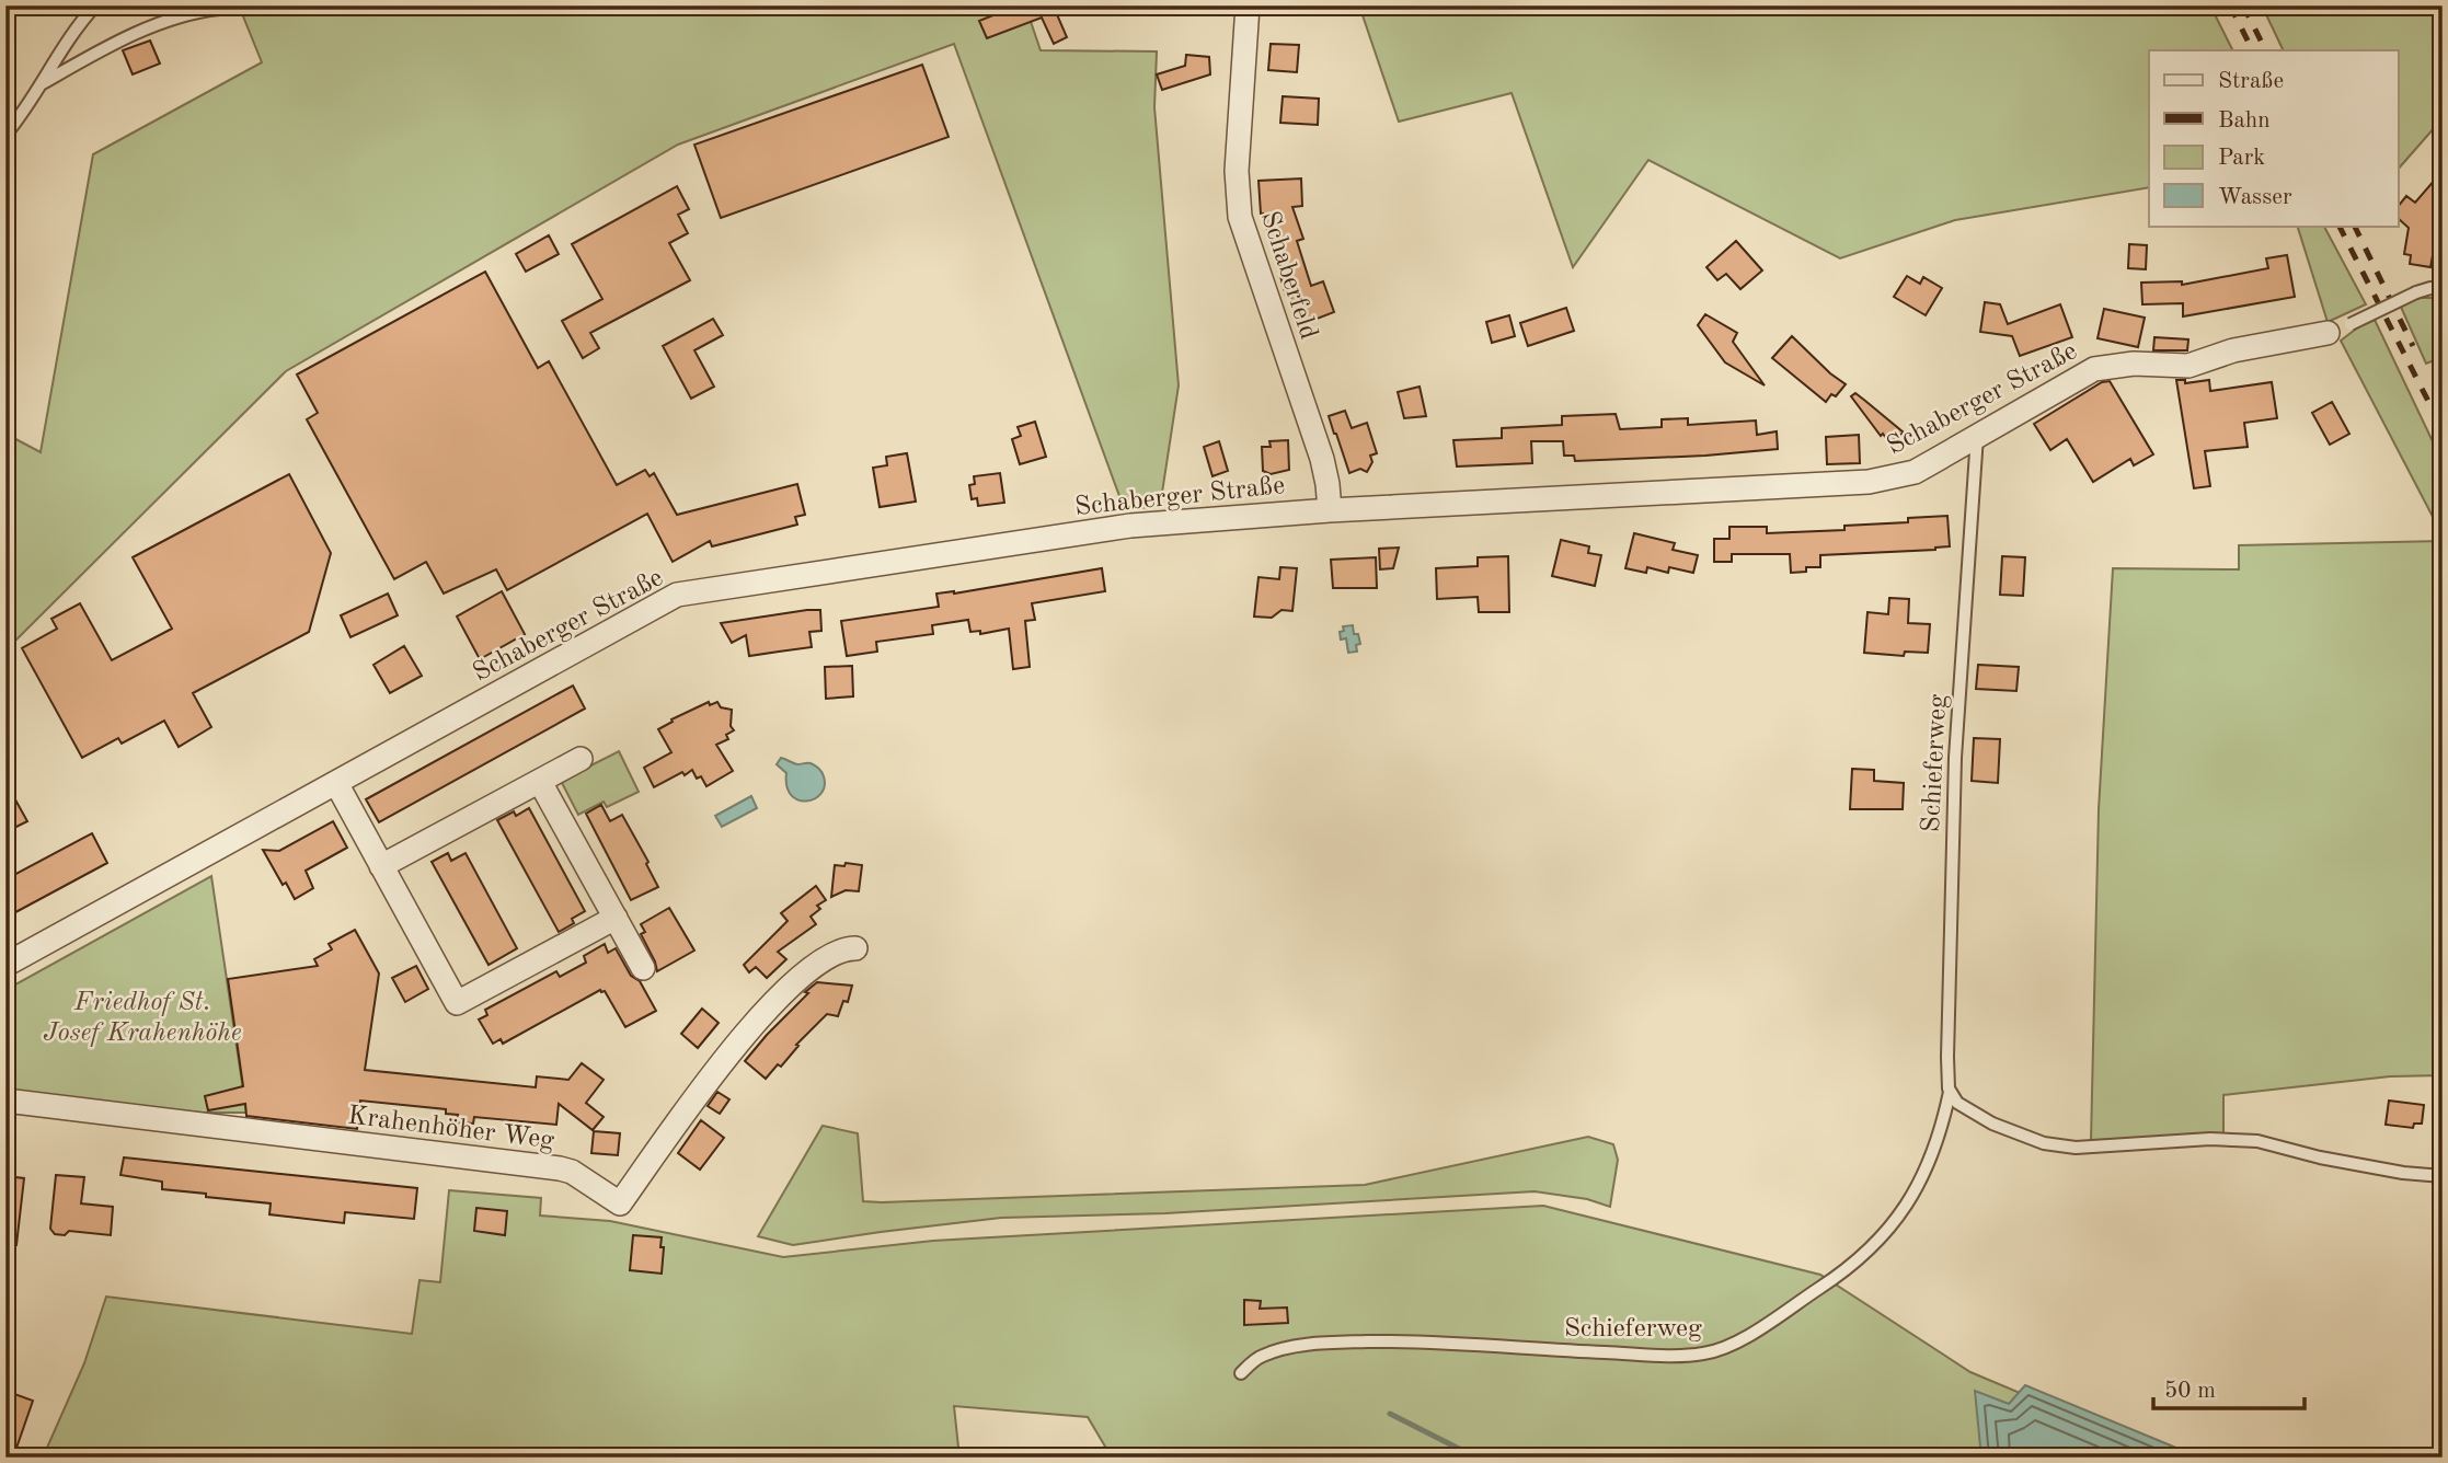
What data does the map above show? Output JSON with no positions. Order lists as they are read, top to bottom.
{
  "streets": {
    "street": ["Schaberfeld", "Schaberger Straße", "Krahenhöher Weg"],
    "lane": ["Schieferweg"]
  },
  "crossings": [
    ["Schaberfeld", "Schaberger Straße"],
    ["Schaberger Straße", "Schieferweg"]
  ],
  "parks": ["Friedhof St. Josef Krahenhöhe"],
  "legend": [
    "Straße",
    "Bahn",
    "Park",
    "Wasser"
  ],
  "scale_bar": "50 m"
}
